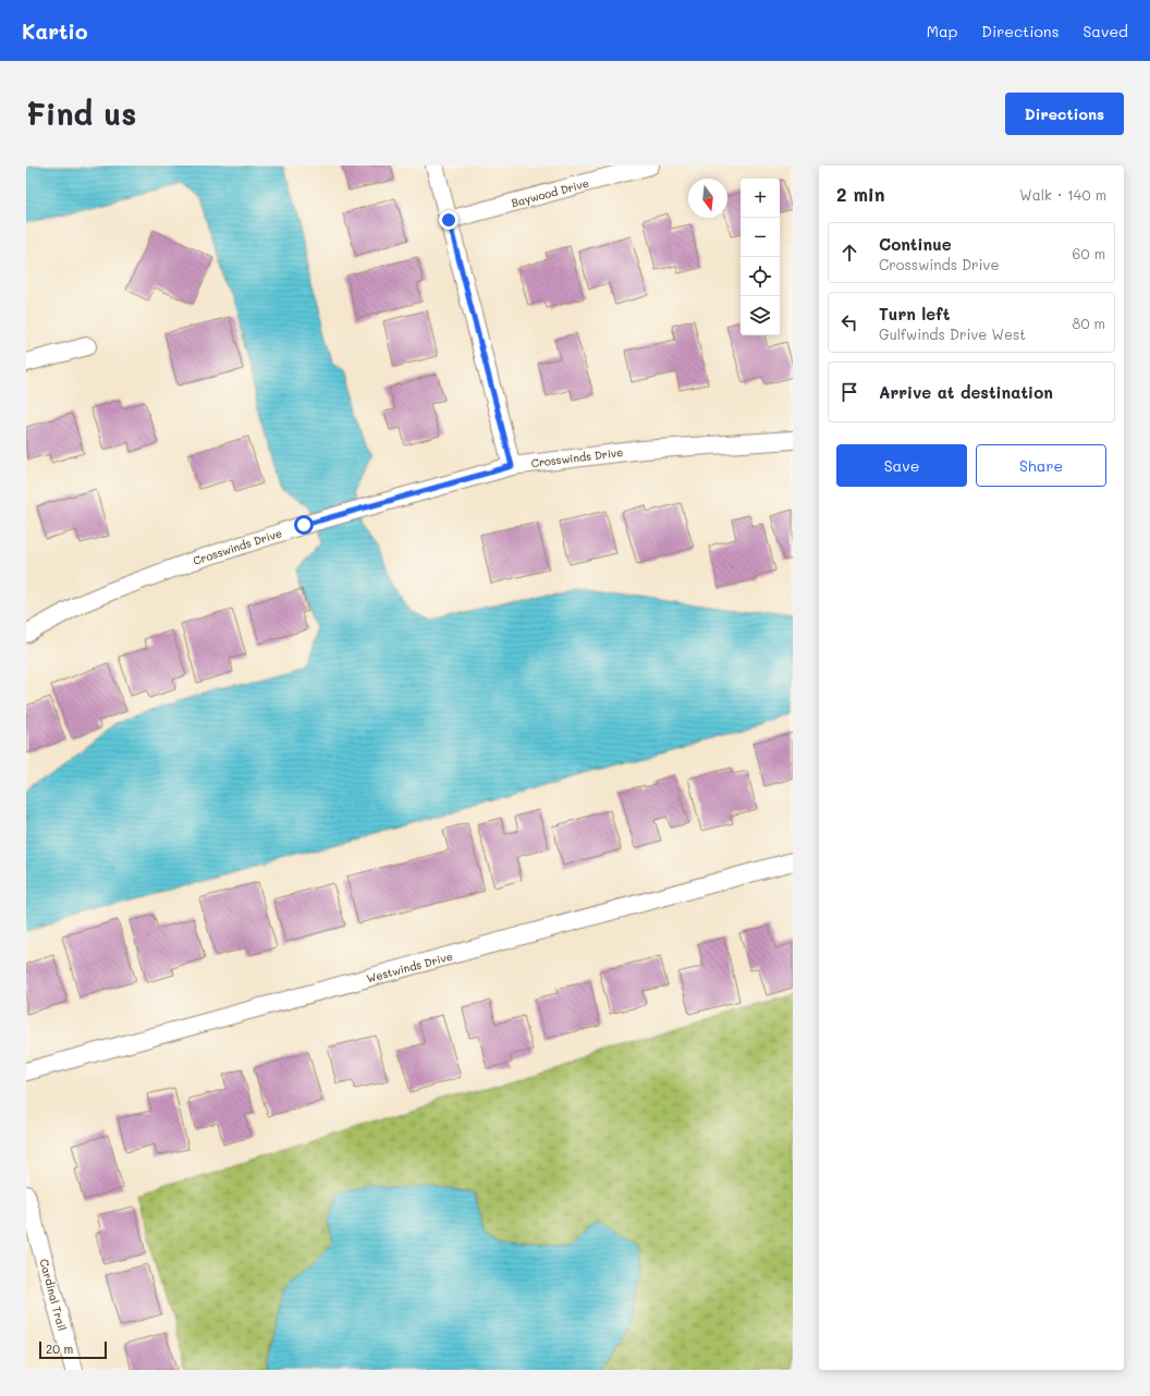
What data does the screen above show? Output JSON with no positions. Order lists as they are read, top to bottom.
{
  "streets": {
    "street": [
      "Baywood Drive",
      "Crosswinds Drive",
      "Westwinds Drive",
      "Cardinal Trail"
    ]
  },
  "scale_bar": "20 m",
  "north": "bottom",
  "page": {
    "header": "Kartio",
    "nav": ["Map", "Directions", "Saved"],
    "buttons": [
      "Directions",
      ["Save", "Share"]
    ],
    "title": "Find us",
    "heading": ["2 min", "Walk · 140 m"],
    "map_buttons": ["+", "−"],
    "list": [
      ["Continue", "Crosswinds Drive", "60 m"],
      ["Turn left", "Gulfwinds Drive West", "80 m"],
      "Arrive at destination"
    ],
    "scale": "20 m"
  }
}
